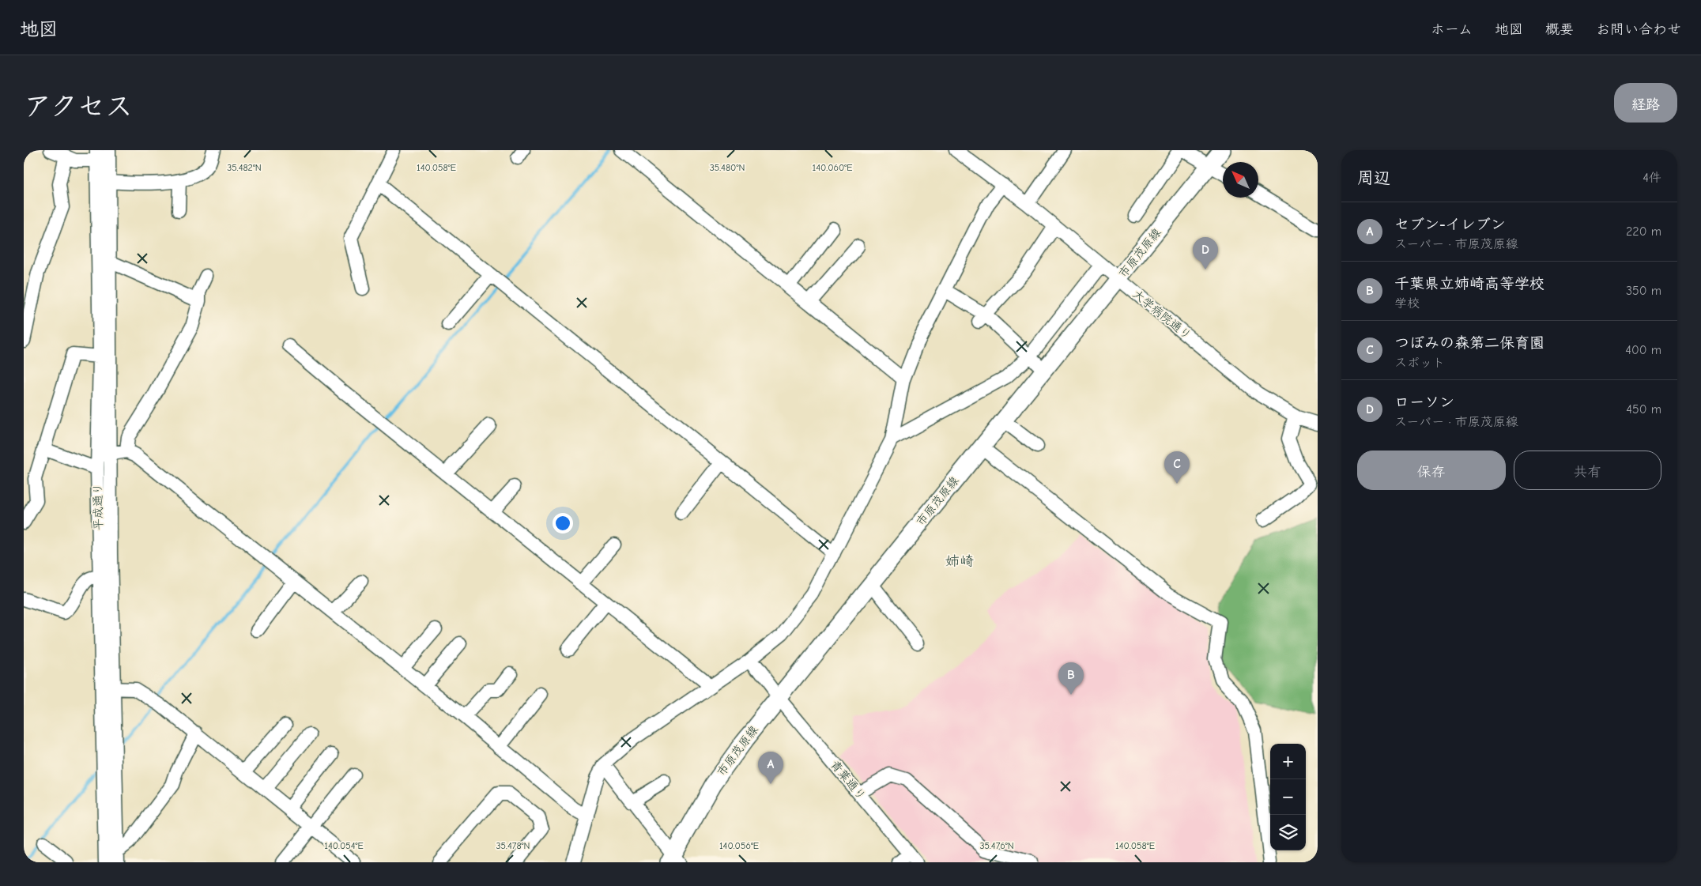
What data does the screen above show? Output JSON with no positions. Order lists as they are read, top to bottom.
{
  "streets": {
    "main road": ["市原茂原線"],
    "street": ["大学病院通り", "平成通り", "青葉通り"]
  },
  "crossings": [
    ["市原茂原線", "大学病院通り"],
    ["市原茂原線", "青葉通り"]
  ],
  "districts": ["姉崎"],
  "north": "top left",
  "page": {
    "header": "地図",
    "nav": [
      "ホーム",
      "地図",
      "概要",
      "お問い合わせ"
    ],
    "title": "アクセス",
    "buttons": [
      "経路",
      ["保存", "共有"]
    ],
    "heading": ["周辺", "4件"],
    "list": [
      {
        "mark": "A",
        "name": "セブン-イレブン",
        "note": "スーパー · 市原茂原線",
        "value": "220 m"
      },
      {
        "mark": "B",
        "name": "千葉県立姉崎高等学校",
        "note": "学校",
        "value": "350 m"
      },
      {
        "mark": "C",
        "name": "つぼみの森第二保育園",
        "note": "スポット",
        "value": "400 m"
      },
      {
        "mark": "D",
        "name": "ローソン",
        "note": "スーパー · 市原茂原線",
        "value": "450 m"
      }
    ],
    "pins": [
      "D",
      "C",
      "B",
      "A"
    ],
    "map_buttons": ["+", "−"]
  },
  "coordinates": [
    "140.058°E",
    "140.060°E",
    "35.482°N",
    "35.480°N",
    "35.478°N",
    "35.476°N",
    "140.054°E",
    "140.056°E"
  ]
}
